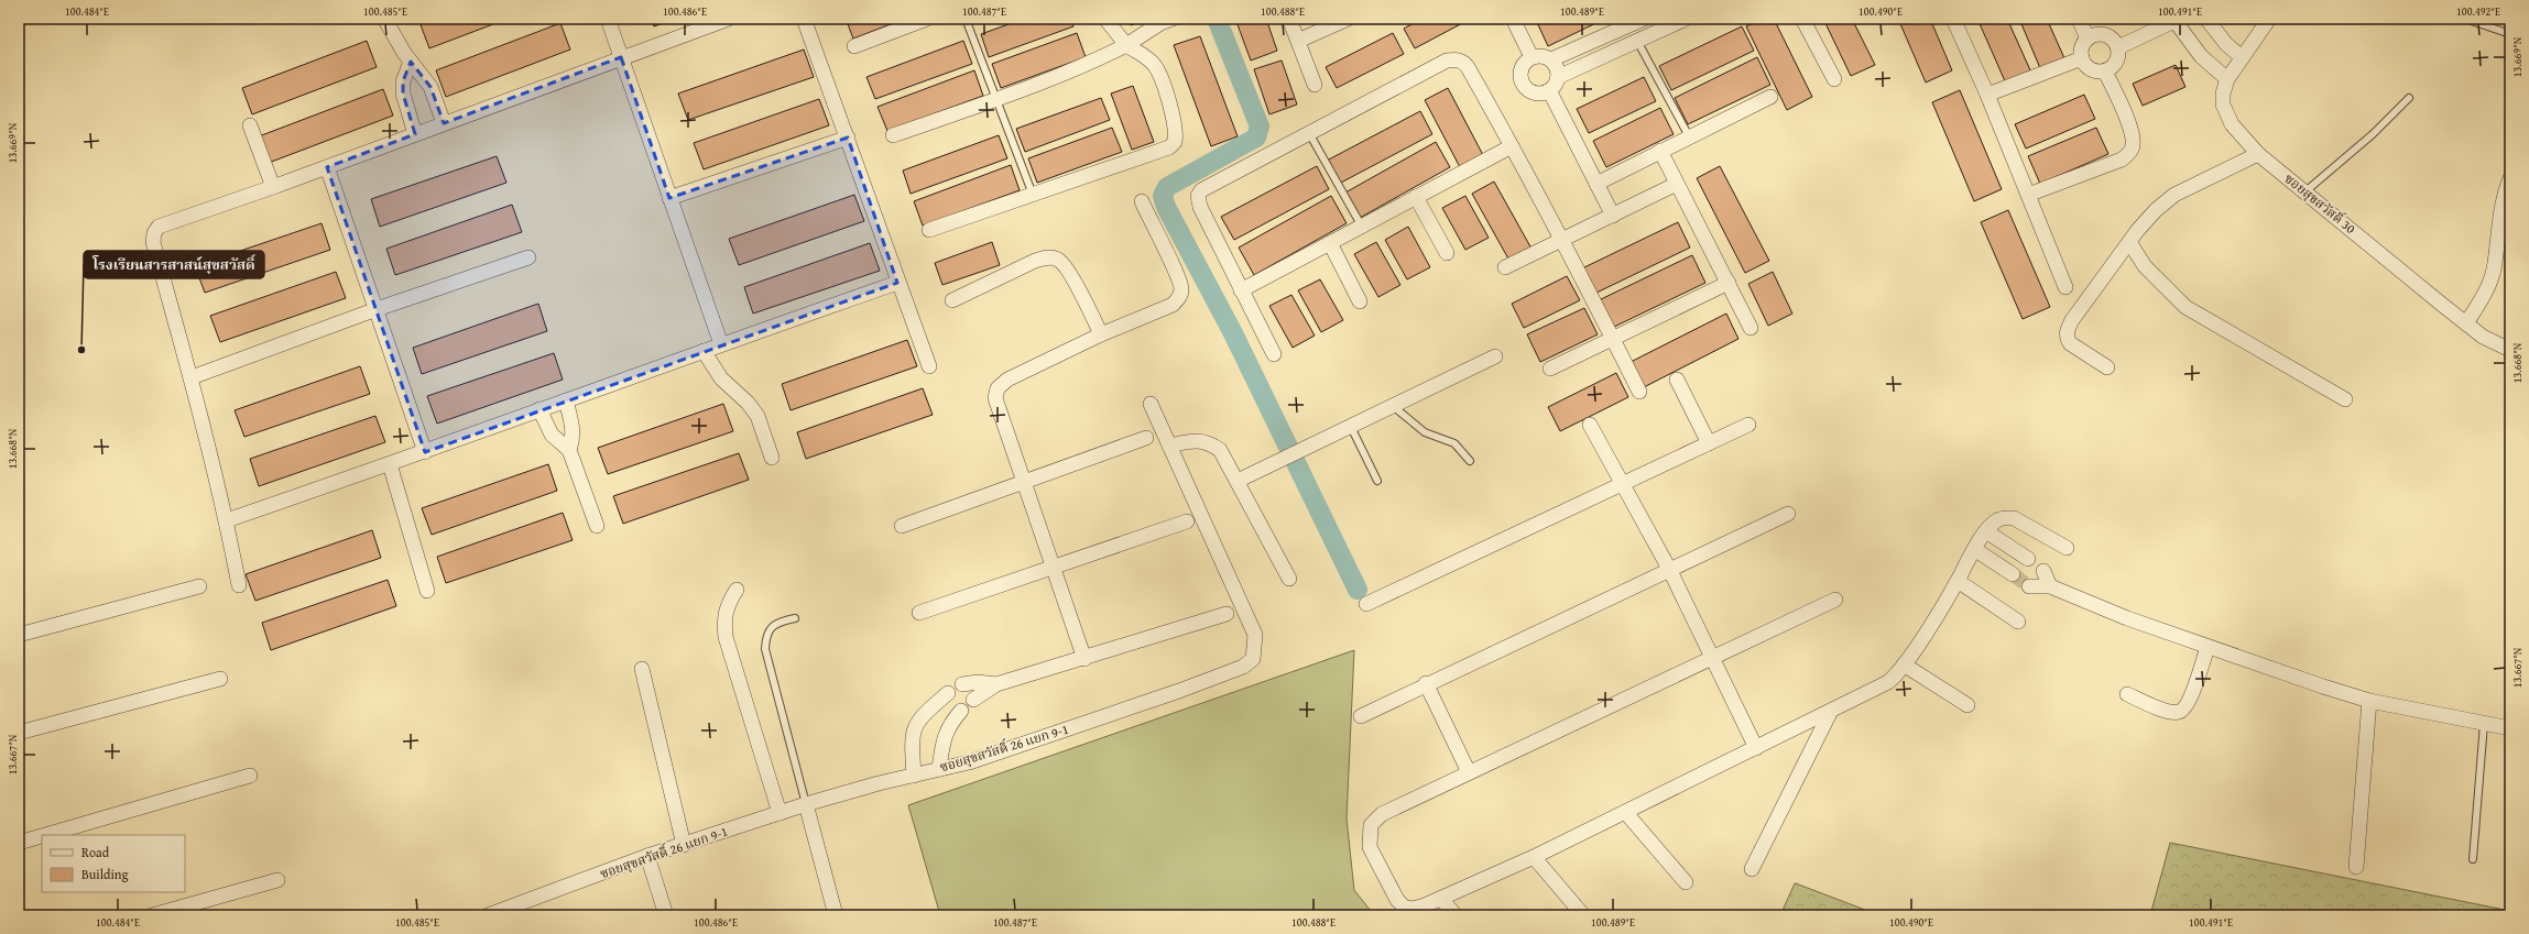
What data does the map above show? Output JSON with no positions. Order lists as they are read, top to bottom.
{
  "streets": {
    "street": ["ซอยสุขสวัสดิ์ 30", "ซอยสุขสวัสดิ์ 26 แยก 9-1"]
  },
  "places": ["โรงเรียนสารสาสน์สุขสวัสดิ์"],
  "legend": ["Road", "Building"],
  "coordinates": [
    "100.484°E",
    "100.485°E",
    "100.486°E",
    "100.487°E",
    "100.488°E",
    "100.489°E",
    "100.490°E",
    "100.491°E",
    "100.492°E",
    "13.669°N",
    "13.668°N",
    "13.667°N"
  ]
}
